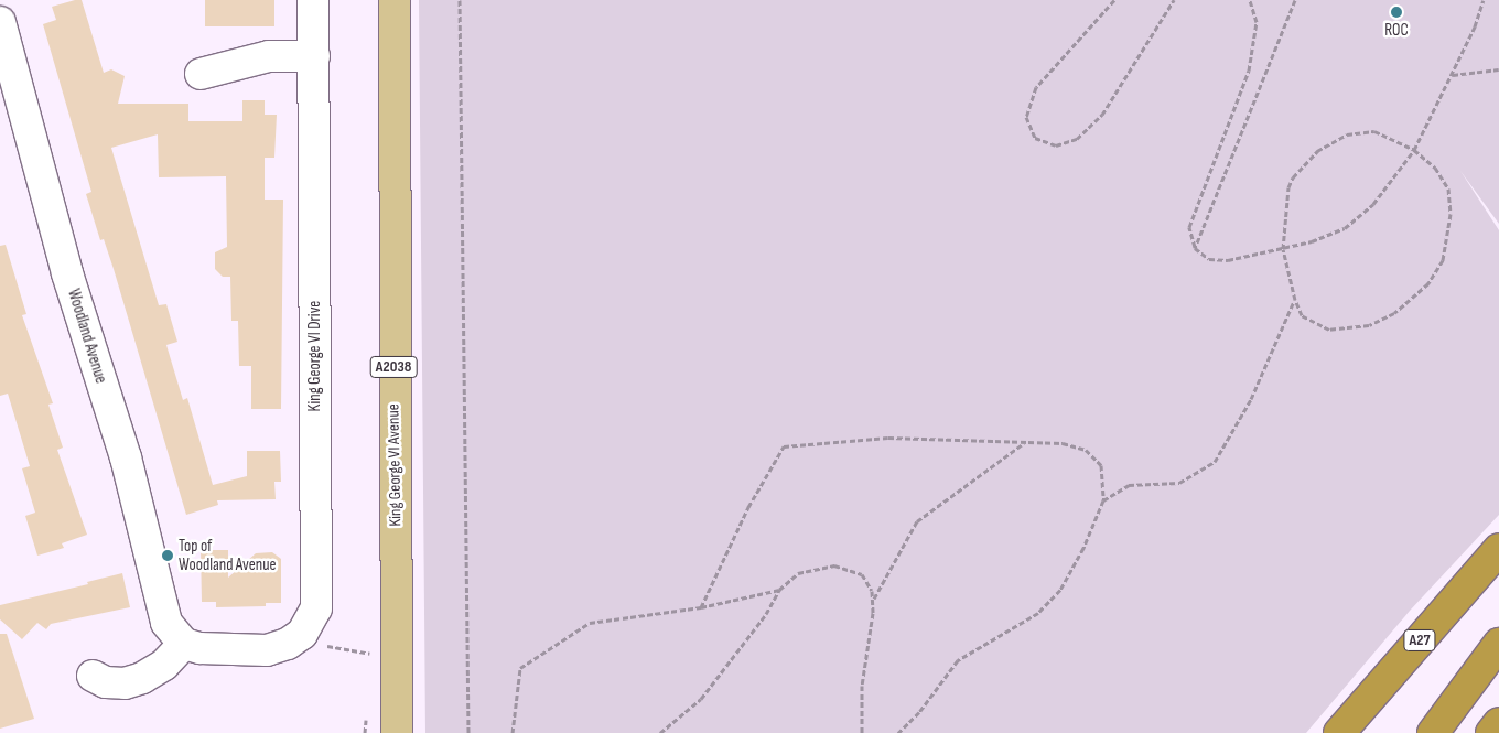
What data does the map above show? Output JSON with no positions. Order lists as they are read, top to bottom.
{
  "streets": {
    "highway": ["A27"],
    "main road": ["A2038", "King George VI Avenue"],
    "street": ["Woodland Avenue", "King George VI Drive"]
  },
  "places": ["ROC", "Top of Woodland Avenue"]
}
